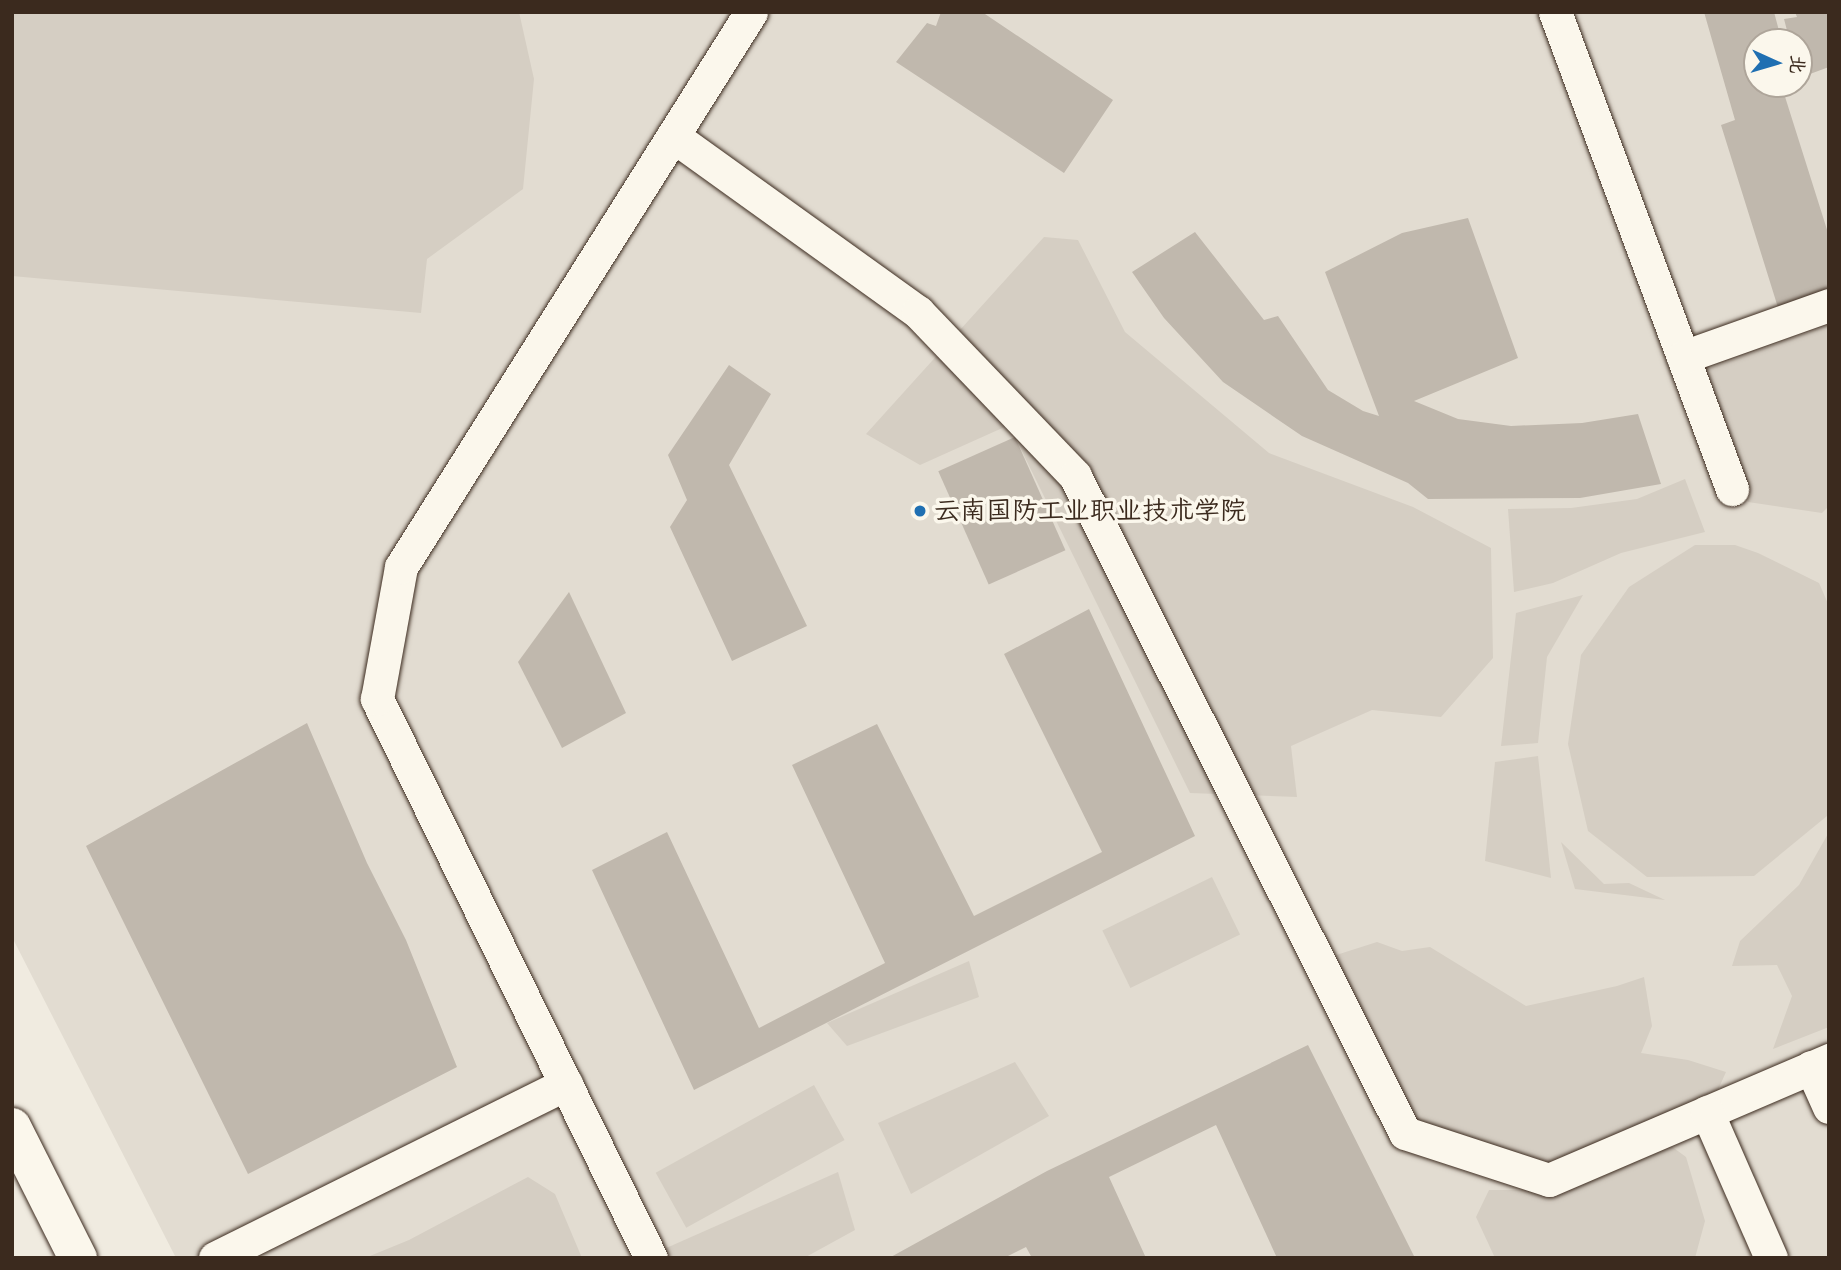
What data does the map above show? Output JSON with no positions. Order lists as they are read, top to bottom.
{
  "places": ["云南国防工业职业技术学院"],
  "north": "right"
}
